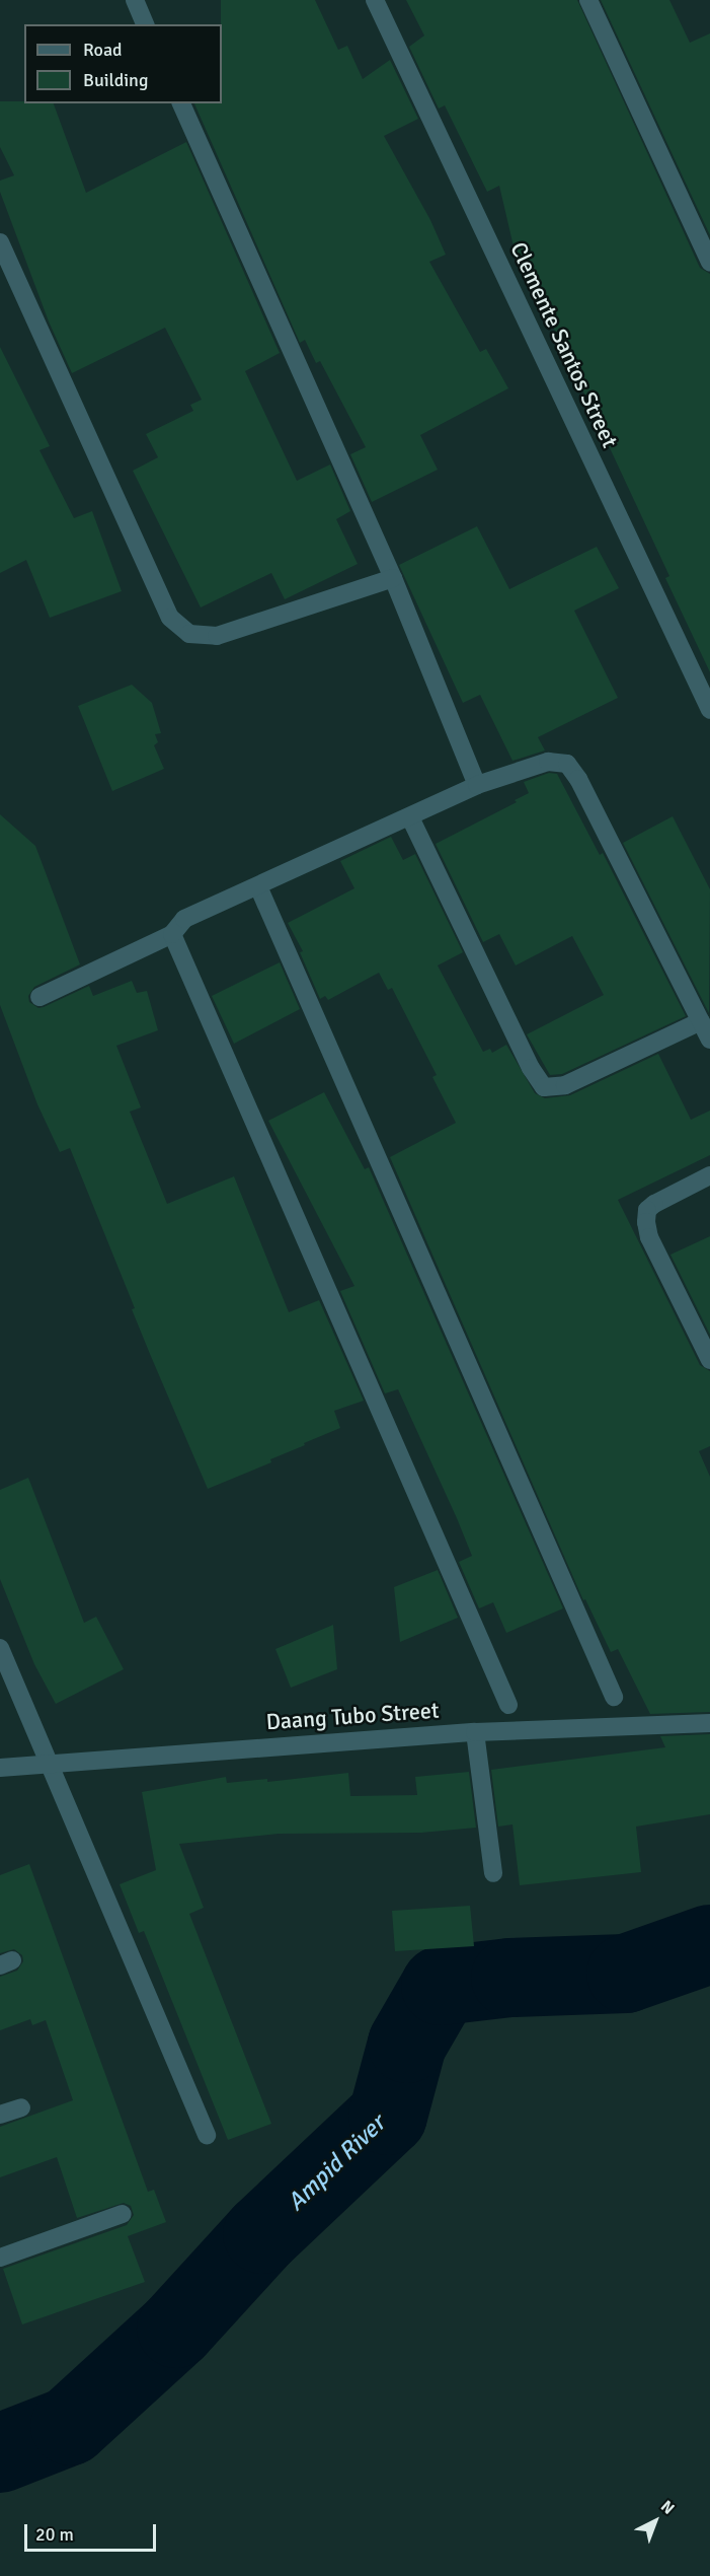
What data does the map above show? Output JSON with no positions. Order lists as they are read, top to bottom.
{
  "streets": {
    "street": ["Clemente Santos Street", "Daang Tubo Street"]
  },
  "water": ["Ampid River"],
  "legend": ["Road", "Building"],
  "scale_bar": "20 m",
  "north": "top right"
}
